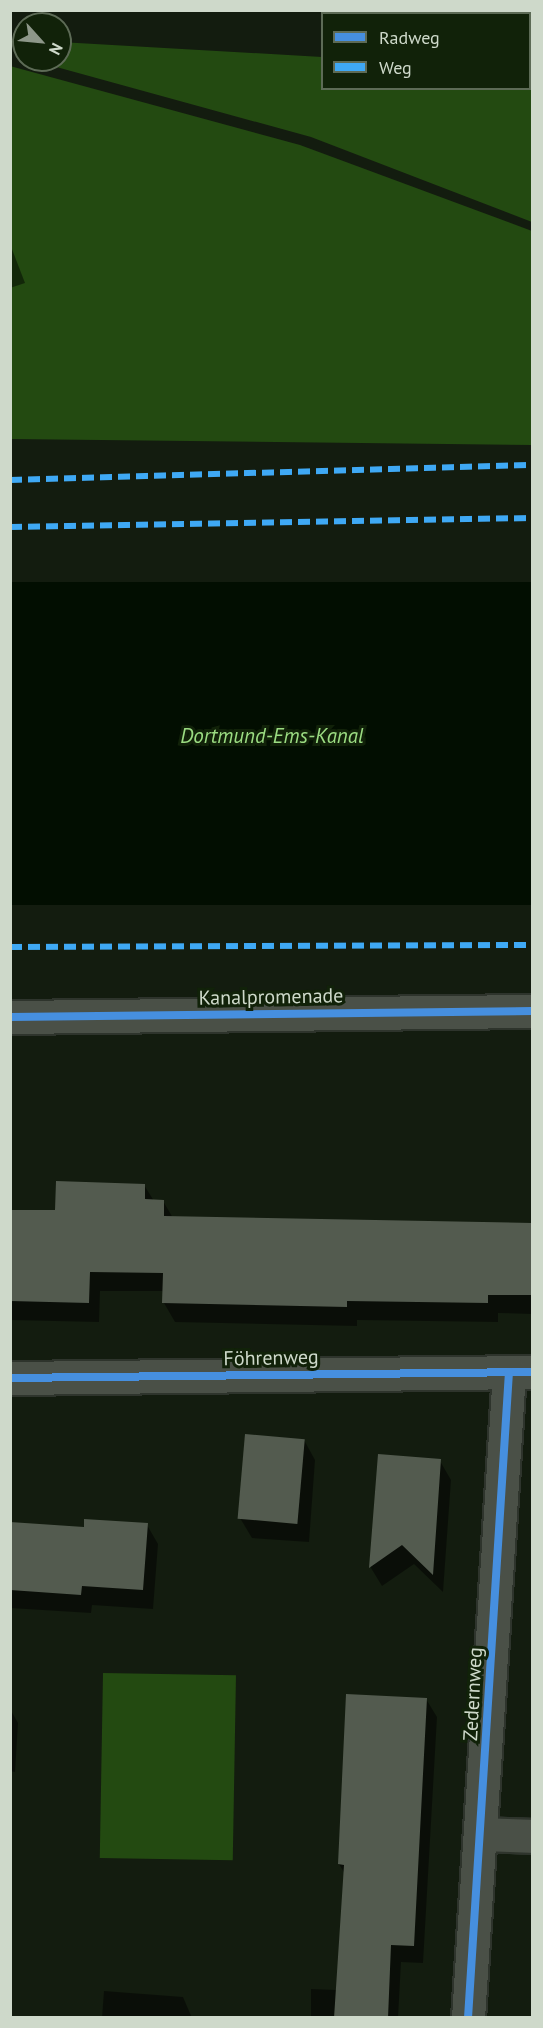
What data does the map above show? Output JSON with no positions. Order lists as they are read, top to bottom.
{
  "streets": {
    "street": ["Kanalpromenade", "Föhrenweg", "Zedernweg"]
  },
  "crossings": [
    ["Föhrenweg", "Zedernweg"]
  ],
  "water": ["Dortmund-Ems-Kanal"],
  "legend": ["Radweg", "Weg"],
  "north": "bottom right"
}
